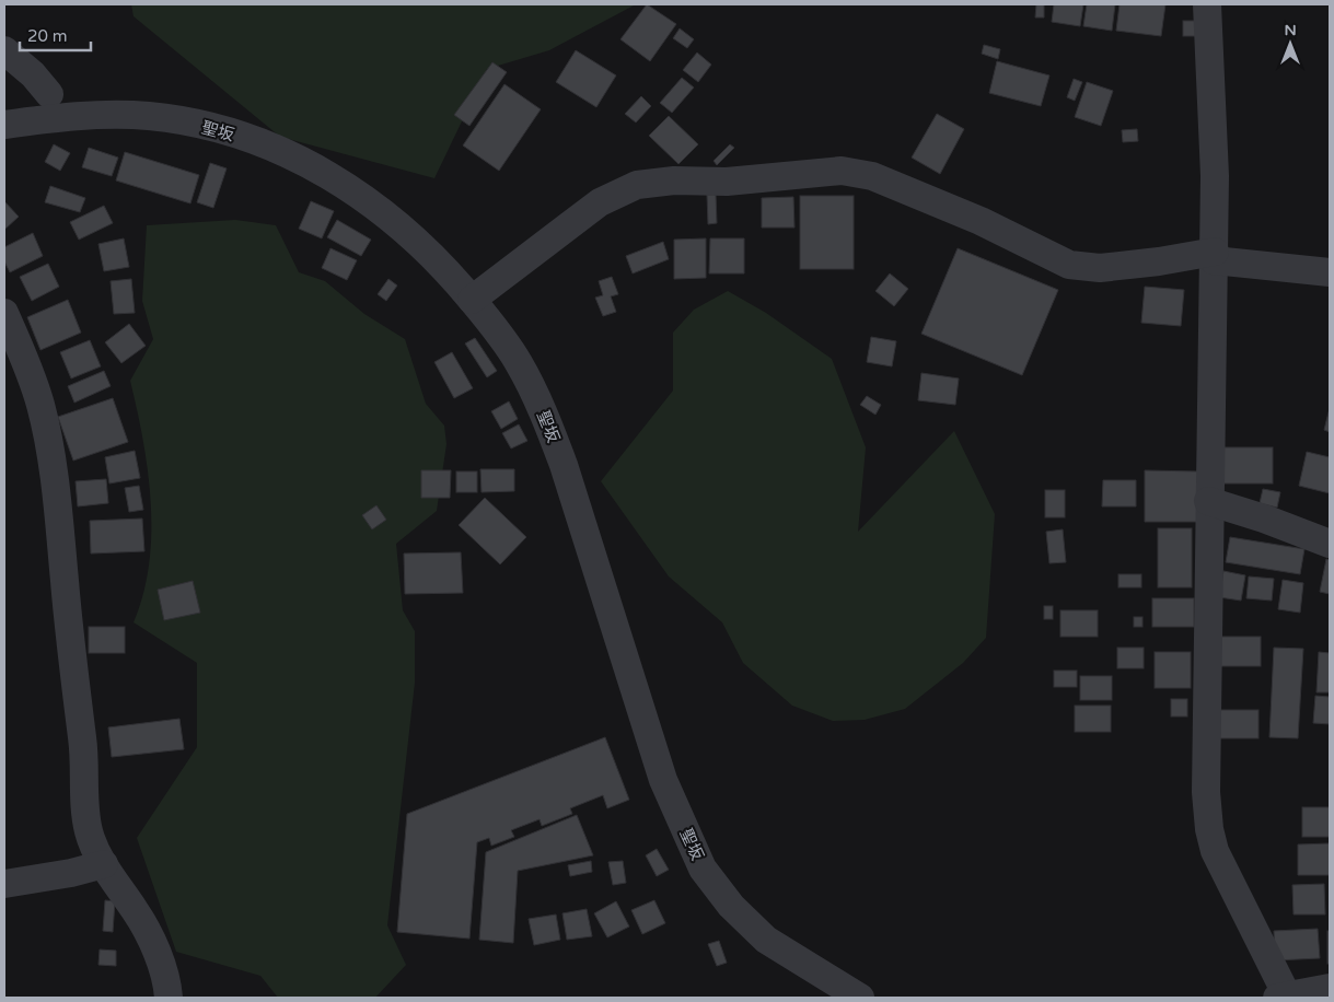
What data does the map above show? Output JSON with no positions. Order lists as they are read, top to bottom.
{
  "streets": {
    "street": ["聖坂"]
  },
  "scale_bar": "20 m",
  "north": "top"
}
